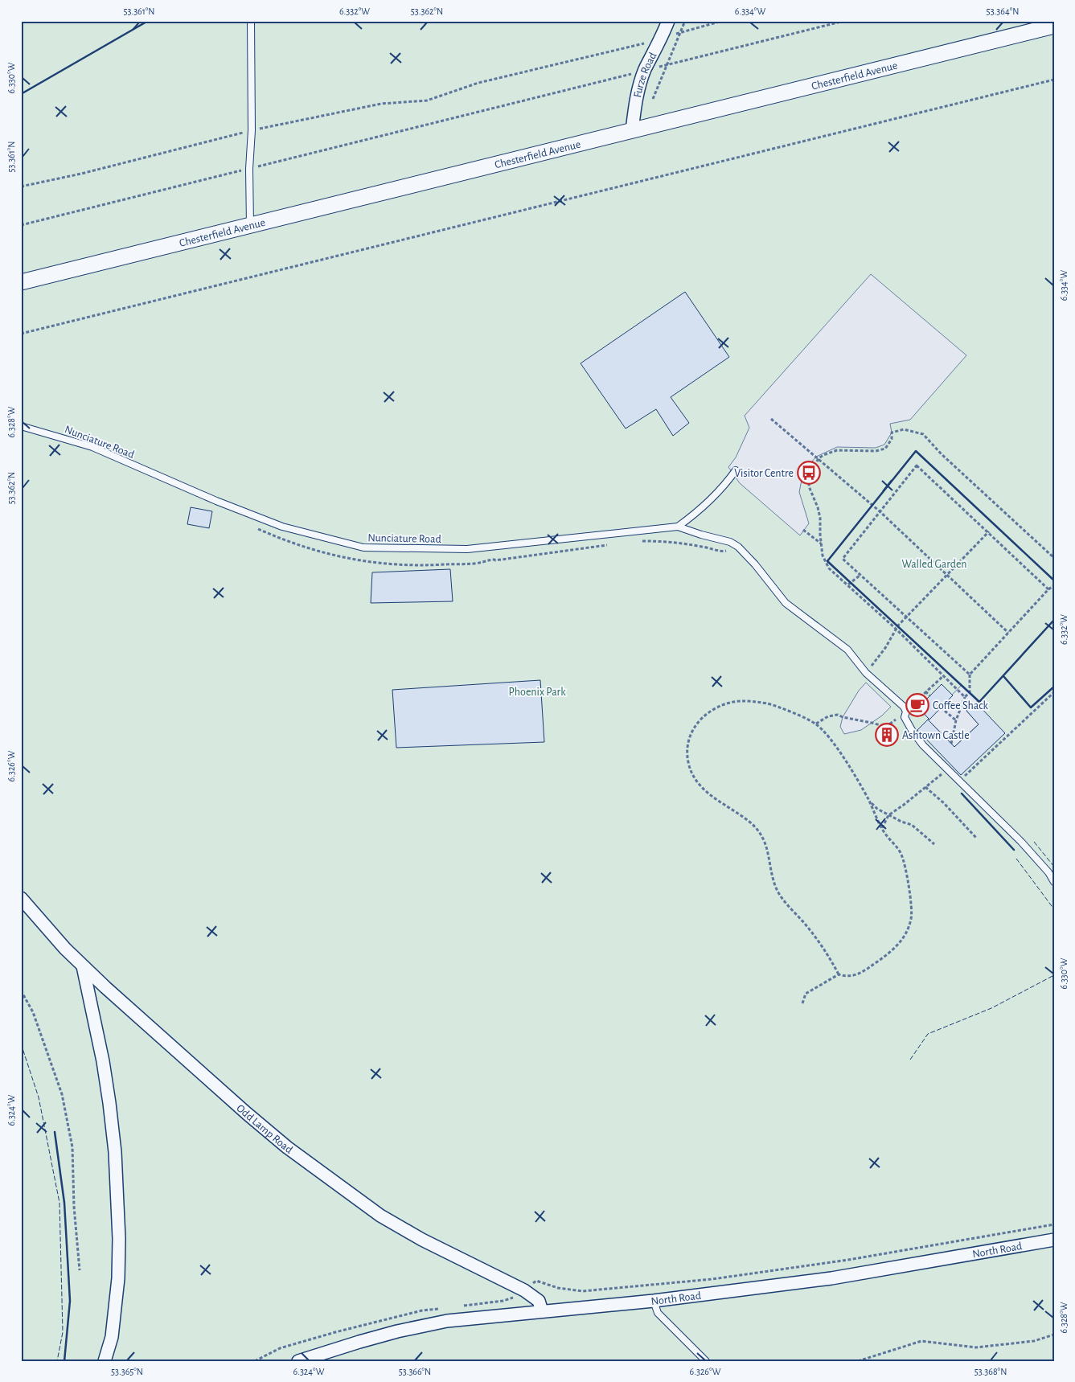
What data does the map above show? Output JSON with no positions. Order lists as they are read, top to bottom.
{
  "streets": {
    "street": [
      "Furze Road",
      "Chesterfield Avenue",
      "Odd Lamp Road",
      "North Road"
    ],
    "lane": ["Nunciature Road"]
  },
  "crossings": [
    ["Furze Road", "Chesterfield Avenue"],
    ["Odd Lamp Road", "North Road"]
  ],
  "parks": ["Walled Garden", "Phoenix Park"],
  "places": {
    "bus stop": ["Visitor Centre"],
    "cafe": ["Coffee Shack"],
    "building": ["Ashtown Castle"]
  },
  "coordinates": [
    "53.361°N",
    "6.332°W",
    "53.362°N",
    "6.334°W",
    "53.364°N",
    "6.330°W",
    "6.328°W",
    "6.326°W",
    "6.324°W",
    "53.365°N",
    "53.366°N",
    "53.368°N"
  ]
}
